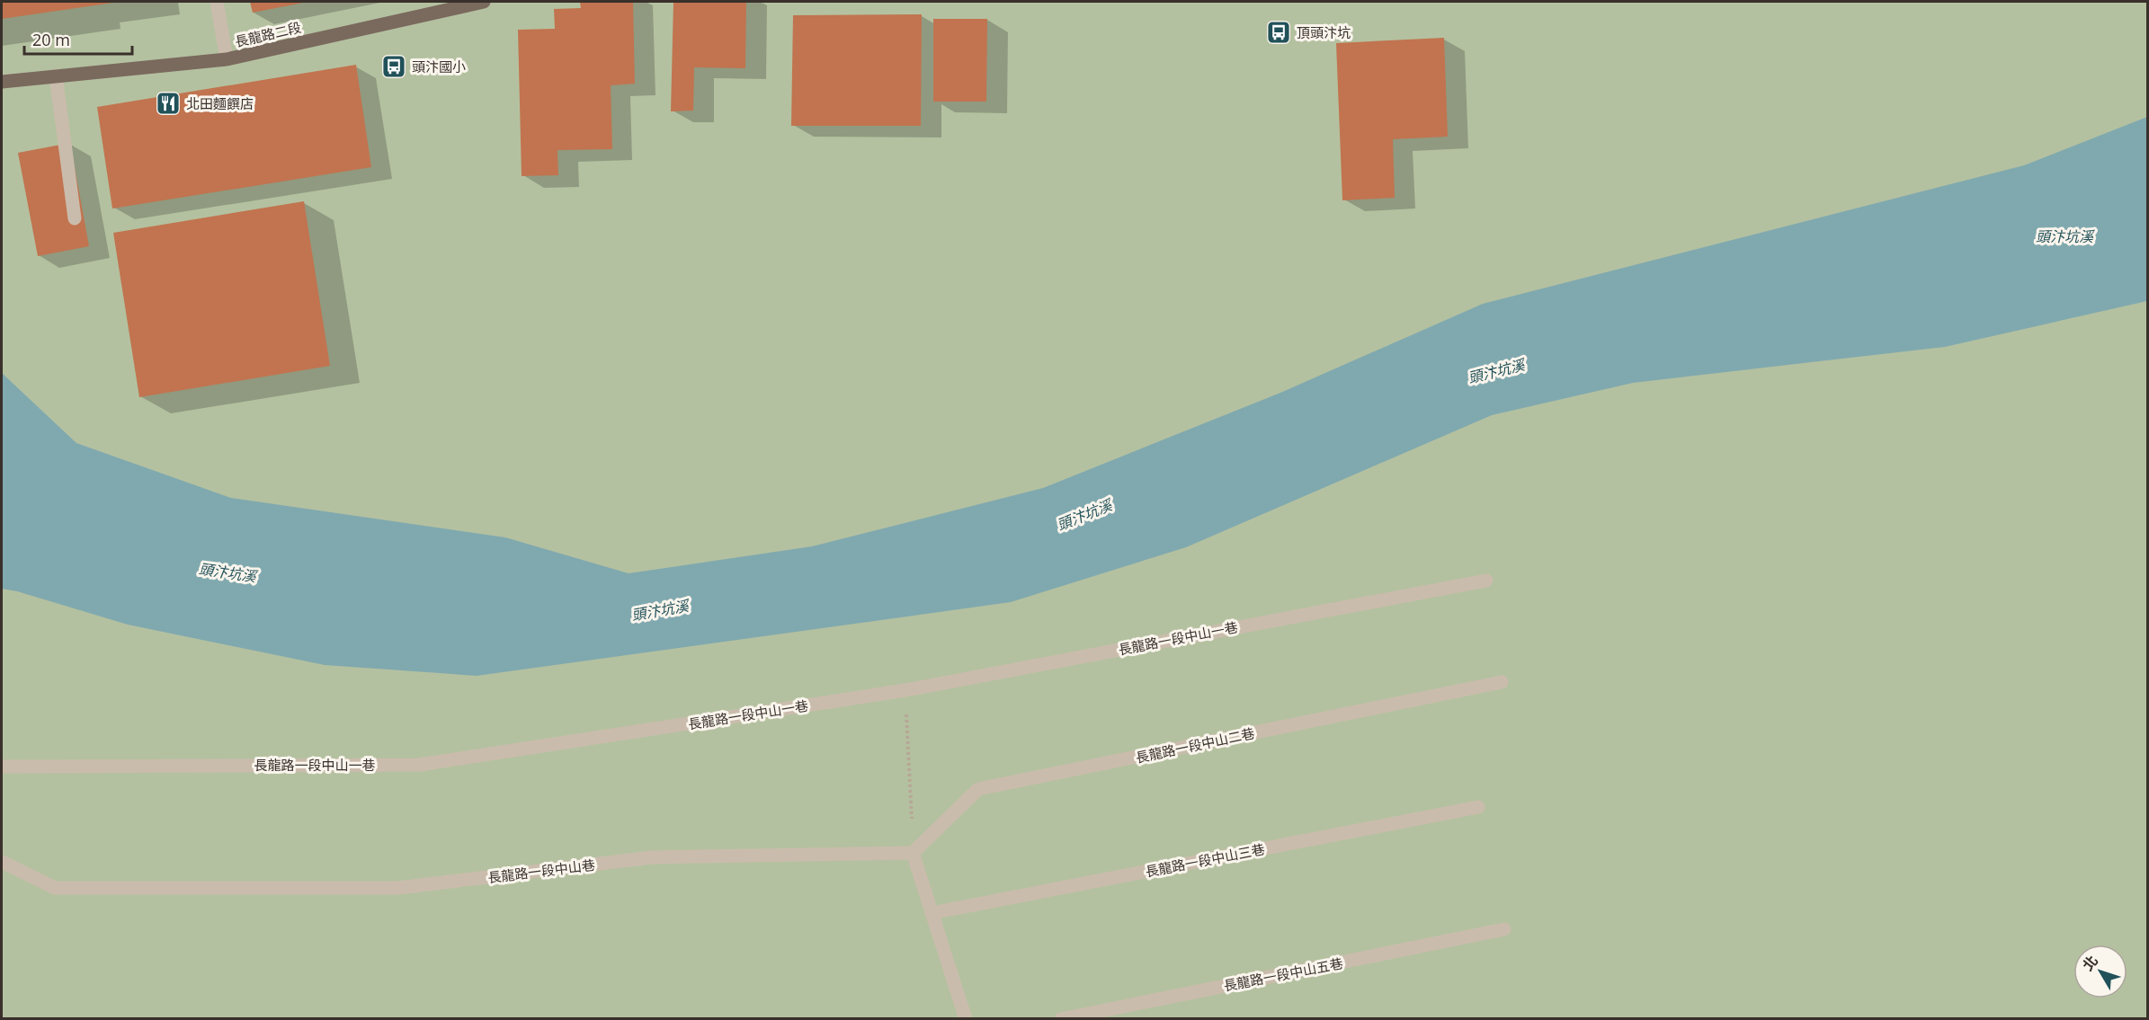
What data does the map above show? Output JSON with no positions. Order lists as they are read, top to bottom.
{
  "streets": {
    "main road": ["長龍路二段"],
    "street": [
      "長龍路一段中山一巷",
      "長龍路一段中山二巷",
      "長龍路一段中山三巷",
      "長龍路一段中山巷",
      "長龍路一段中山五巷"
    ]
  },
  "crossings": [
    ["長龍路一段中山二巷", "長龍路一段中山巷"]
  ],
  "water": ["頭汴坑溪"],
  "places": {
    "bus stop": ["頂頭汴坑", "頭汴國小"],
    "restaurant": ["北田麵饌店"]
  },
  "scale_bar": "20 m",
  "north": "top left"
}
